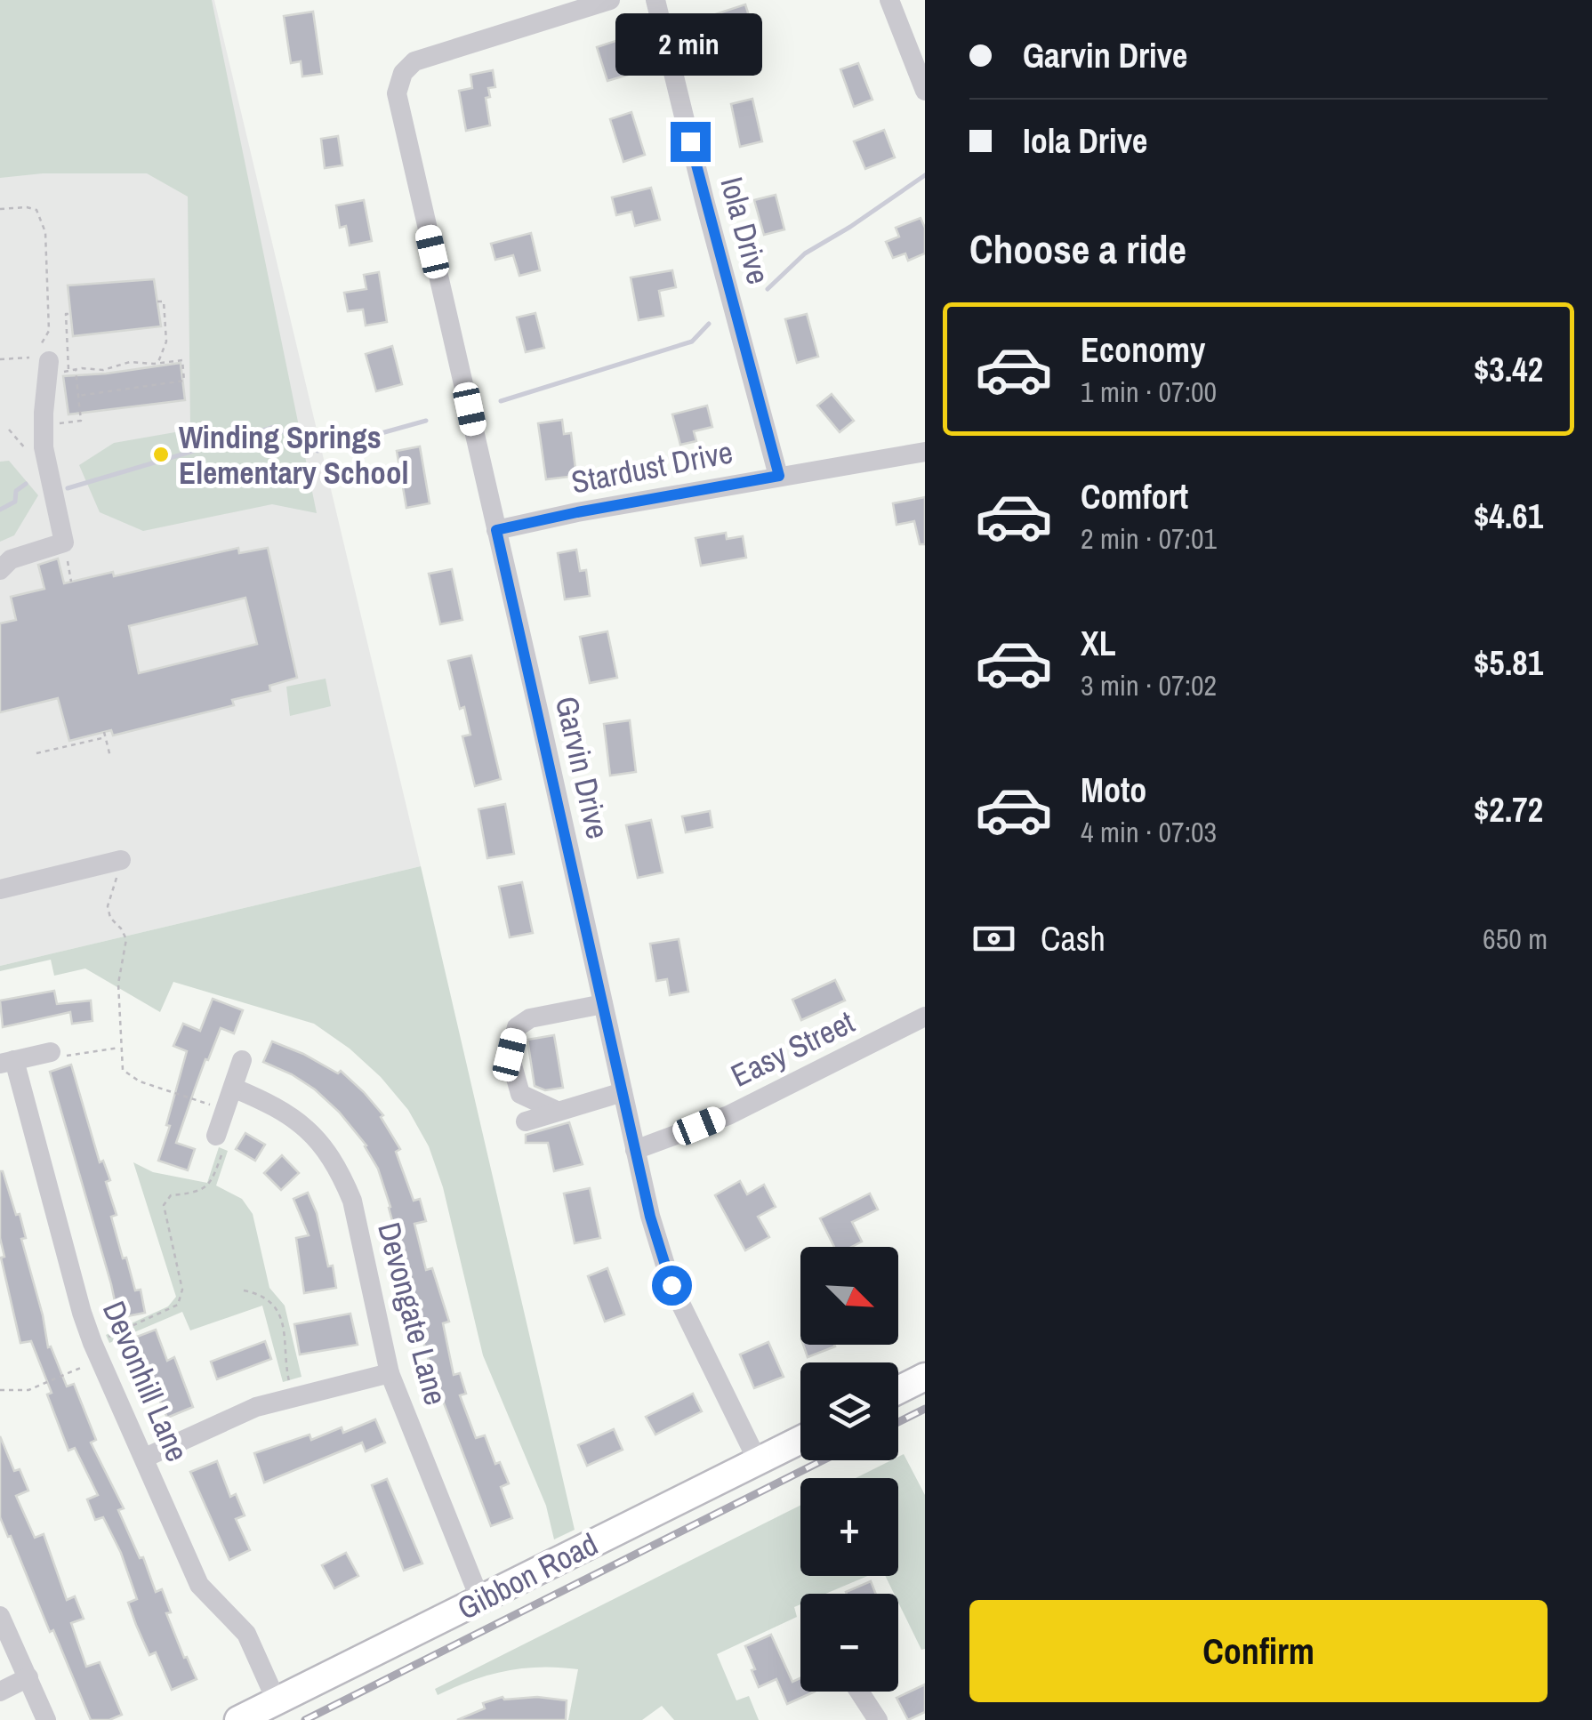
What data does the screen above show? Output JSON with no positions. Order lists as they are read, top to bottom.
{
  "streets": {
    "main road": ["Gibbon Road"],
    "street": [
      "Iola Drive",
      "Stardust Drive",
      "Garvin Drive",
      "Easy Street",
      "Devongate Lane",
      "Devonhill Lane"
    ]
  },
  "crossings": [
    ["Iola Drive", "Stardust Drive"],
    ["Stardust Drive", "Garvin Drive"],
    ["Garvin Drive", "Easy Street"],
    ["Garvin Drive", "Gibbon Road"],
    ["Devongate Lane", "Gibbon Road"],
    ["Devonhill Lane", "Gibbon Road"]
  ],
  "places": ["Winding Springs Elementary School"],
  "north": "bottom right",
  "page": {
    "banner": ["Garvin Drive", "Iola Drive"],
    "bubble": "2 min",
    "heading": "Choose a ride",
    "list": [
      {
        "name": "Economy",
        "note": "1 min · 07:00",
        "value": "$3.42"
      },
      {
        "name": "Comfort",
        "note": "2 min · 07:01",
        "value": "$4.61"
      },
      {
        "name": "XL",
        "note": "3 min · 07:02",
        "value": "$5.81"
      },
      {
        "name": "Moto",
        "note": "4 min · 07:03",
        "value": "$2.72"
      }
    ],
    "pay": ["Cash", "650 m"],
    "map_buttons": ["+", "−"],
    "buttons": "Confirm"
  }
}
